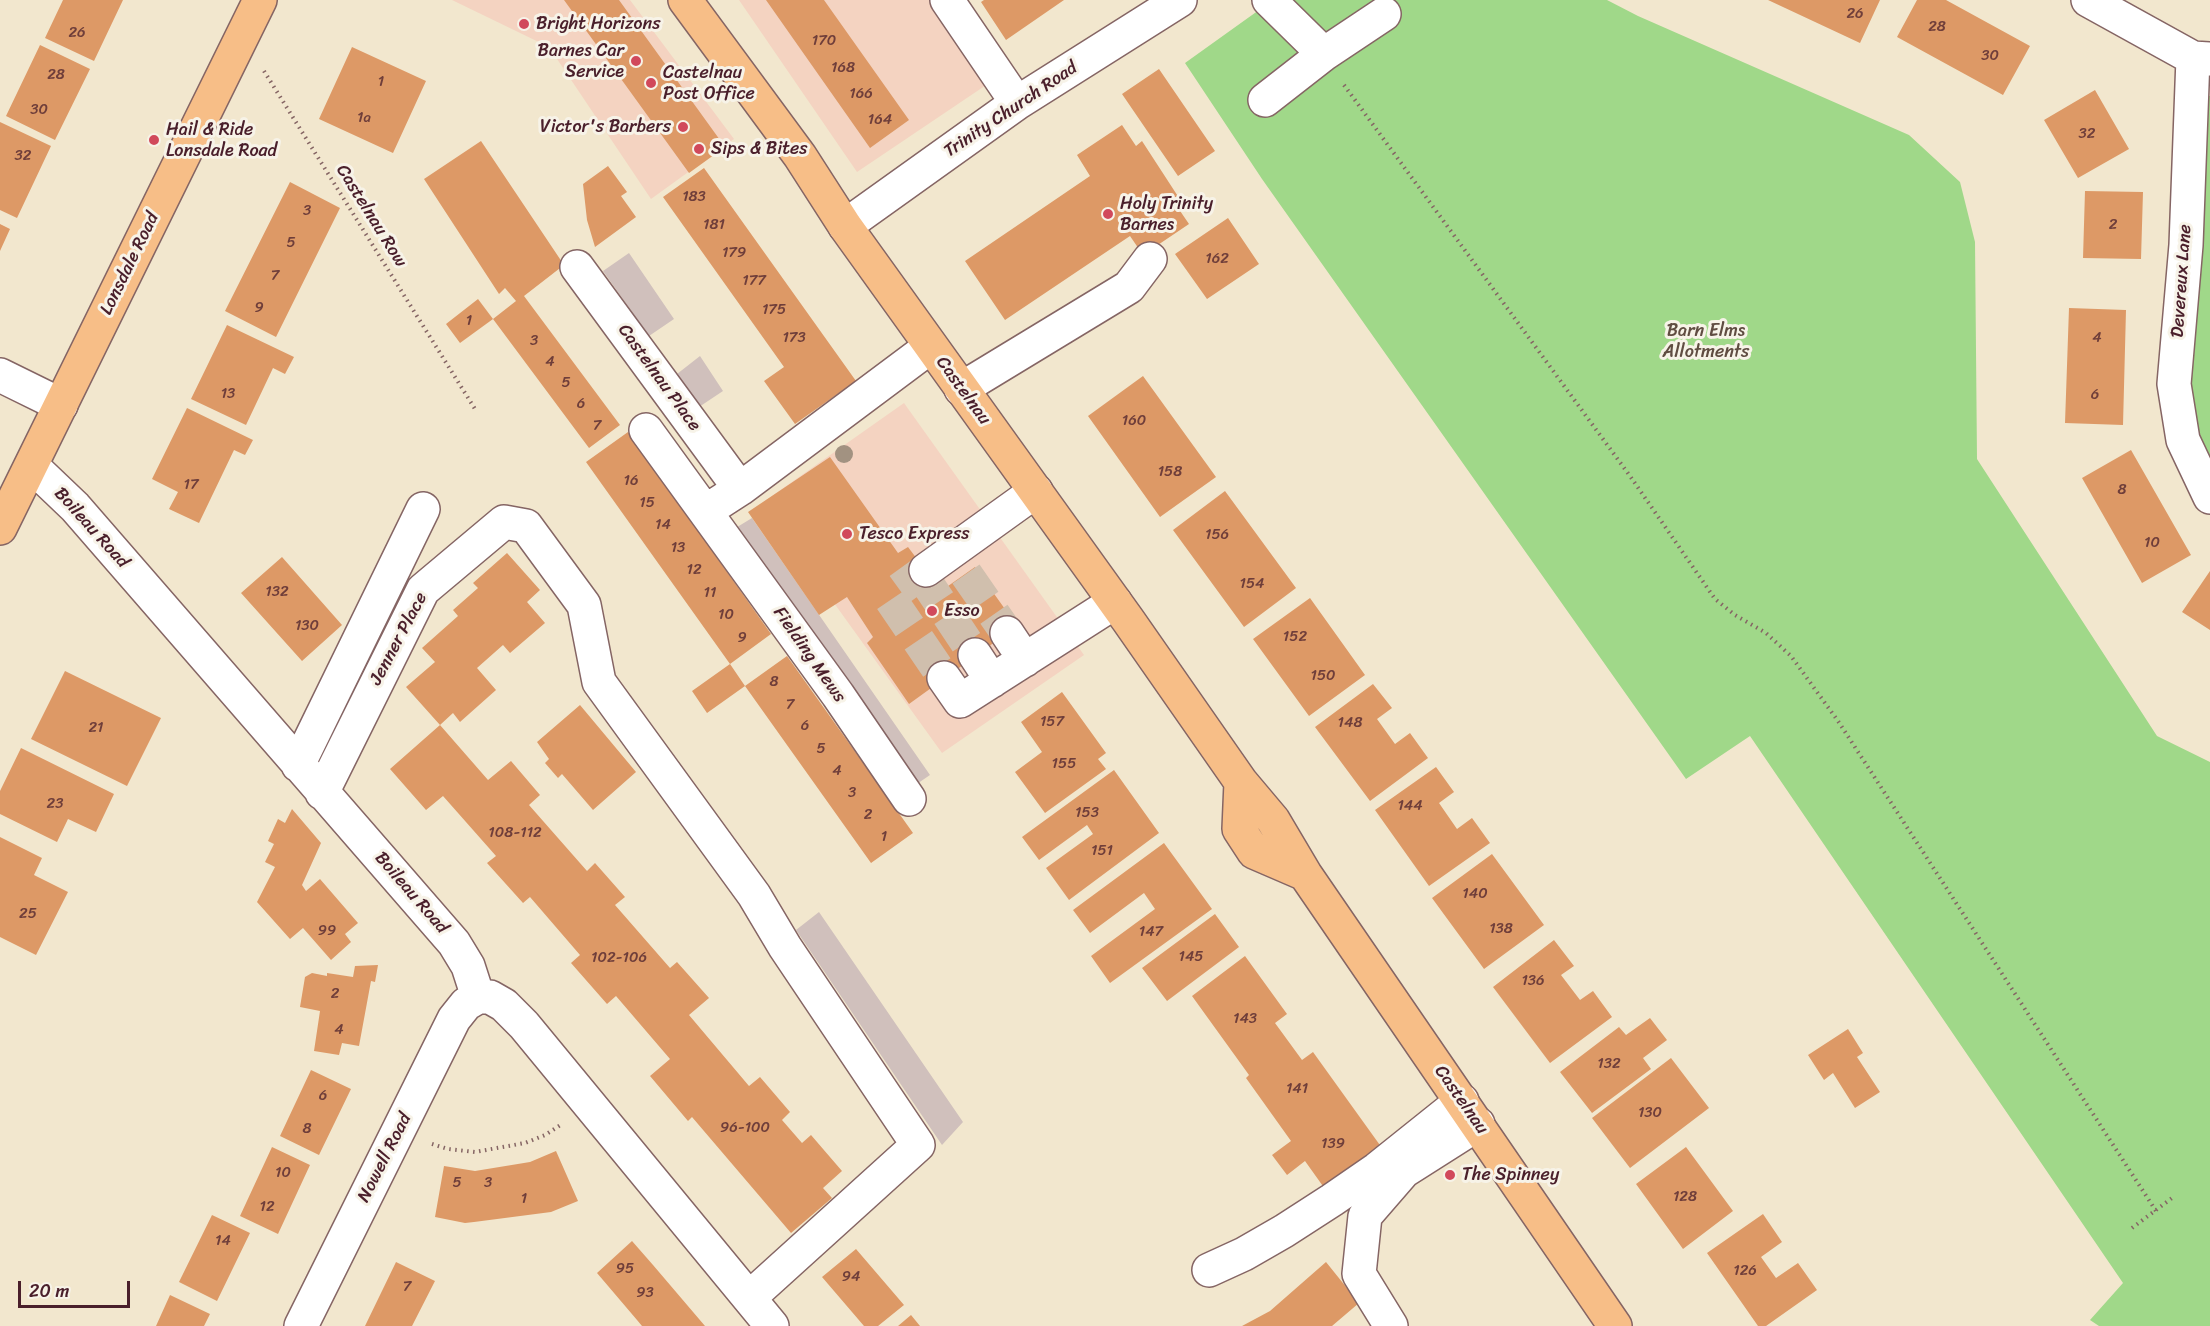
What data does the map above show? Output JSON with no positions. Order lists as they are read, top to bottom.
{
  "streets": {
    "main road": ["Lonsdale Road", "Castelnau"],
    "street": [
      "Trinity Church Road",
      "Devereux Lane",
      "Castelnau Place",
      "Boileau Road",
      "Jenner Place",
      "Fielding Mews",
      "Nowell Road"
    ],
    "path": ["Castelnau Row"]
  },
  "crossings": [
    ["Trinity Church Road", "Castelnau"],
    ["Castelnau Row", "Lonsdale Road"],
    ["Lonsdale Road", "Boileau Road"],
    ["Castelnau Place", "Fielding Mews"],
    ["Boileau Road", "Jenner Place"],
    ["Boileau Road", "Nowell Road"]
  ],
  "parks": ["Barn Elms Allotments"],
  "places": [
    "Bright Horizons",
    "Barnes Car Service",
    "Castelnau Post Office",
    "Victor's Barbers",
    "Hail & Ride Lonsdale Road",
    "Sips & Bites",
    "Holy Trinity Barnes",
    "Tesco Express",
    "Esso",
    "The Spinney"
  ],
  "house_numbers": [
    "26",
    "28",
    "26",
    "170",
    "30",
    "168",
    "28",
    "1",
    "166",
    "30",
    "1a",
    "164",
    "32",
    "32",
    "183",
    "3",
    "181",
    "2",
    "5",
    "179",
    "162",
    "7",
    "177",
    "9",
    "175",
    "1",
    "173",
    "4",
    "3",
    "4",
    "5",
    "13",
    "6",
    "6",
    "160",
    "7",
    "158",
    "16",
    "17",
    "8",
    "15",
    "14",
    "156",
    "10",
    "13",
    "12",
    "154",
    "132",
    "11",
    "10",
    "130",
    "152",
    "9",
    "150",
    "8",
    "7",
    "157",
    "148",
    "6",
    "21",
    "5",
    "155",
    "4",
    "3",
    "23",
    "144",
    "153",
    "2",
    "108-112",
    "1",
    "151",
    "140",
    "25",
    "138",
    "99",
    "147",
    "145",
    "102-106",
    "136",
    "2",
    "143",
    "4",
    "132",
    "141",
    "6",
    "130",
    "96-100",
    "8",
    "139",
    "10",
    "5",
    "3",
    "128",
    "1",
    "12",
    "14",
    "95",
    "126",
    "94",
    "7",
    "93"
  ],
  "scale_bar": "20 m"
}
